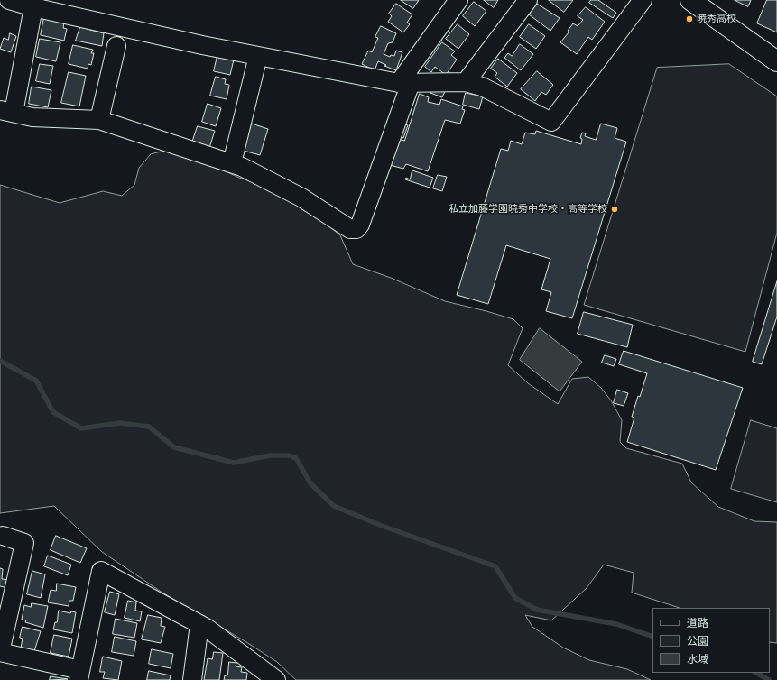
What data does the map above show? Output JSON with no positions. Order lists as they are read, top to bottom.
{
  "places": ["暁秀高校", "私立加藤学園暁秀中学校・高等学校"],
  "legend": ["道路", "公園", "水域"]
}
